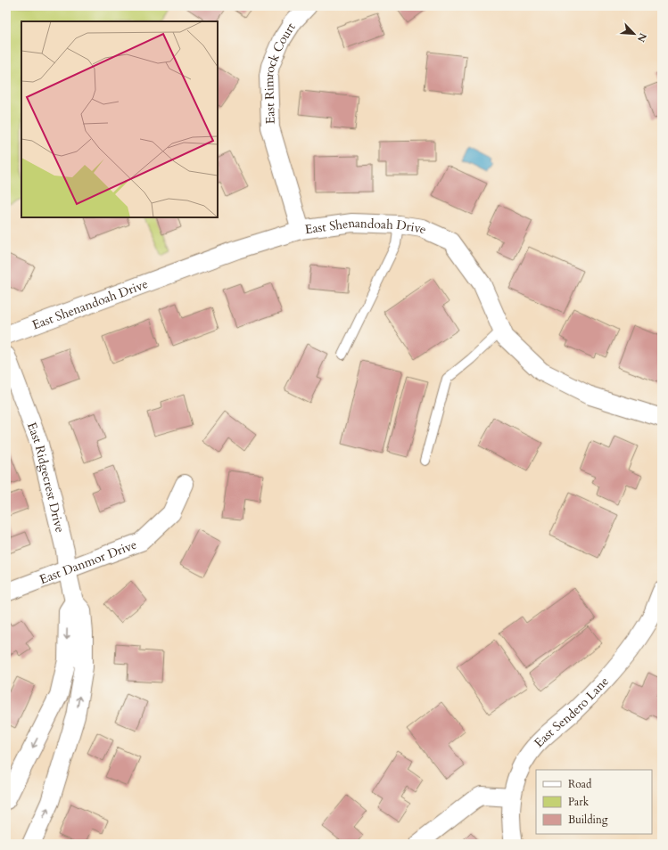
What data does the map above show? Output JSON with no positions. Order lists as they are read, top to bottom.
{
  "streets": {
    "street": [
      "East Rimrock Court",
      "East Shenandoah Drive",
      "East Ridgecrest Drive",
      "East Danmor Drive",
      "East Sendero Lane"
    ]
  },
  "crossings": [
    ["East Rimrock Court", "East Shenandoah Drive"],
    ["East Ridgecrest Drive", "East Danmor Drive"]
  ],
  "legend": ["Road", "Park", "Building"],
  "north": "bottom right"
}
